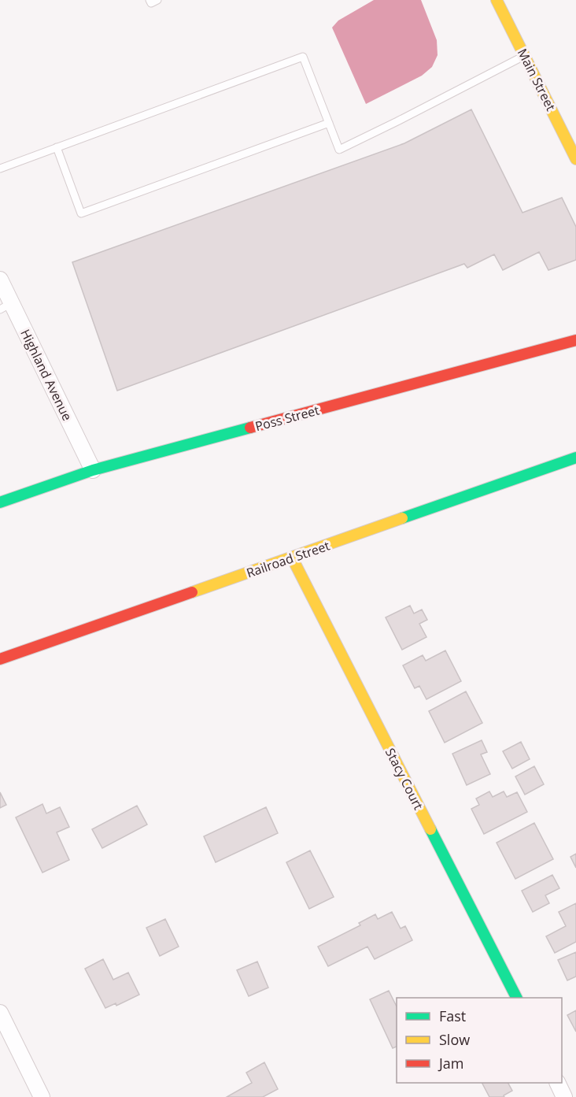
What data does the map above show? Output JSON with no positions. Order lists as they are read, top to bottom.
{
  "streets": {
    "street": [
      "Main Street",
      "Highland Avenue",
      "Poss Street",
      "Railroad Street",
      "Stacy Court"
    ]
  },
  "crossings": [
    ["Highland Avenue", "Poss Street"],
    ["Railroad Street", "Stacy Court"]
  ],
  "legend": ["Fast", "Slow", "Jam"]
}
